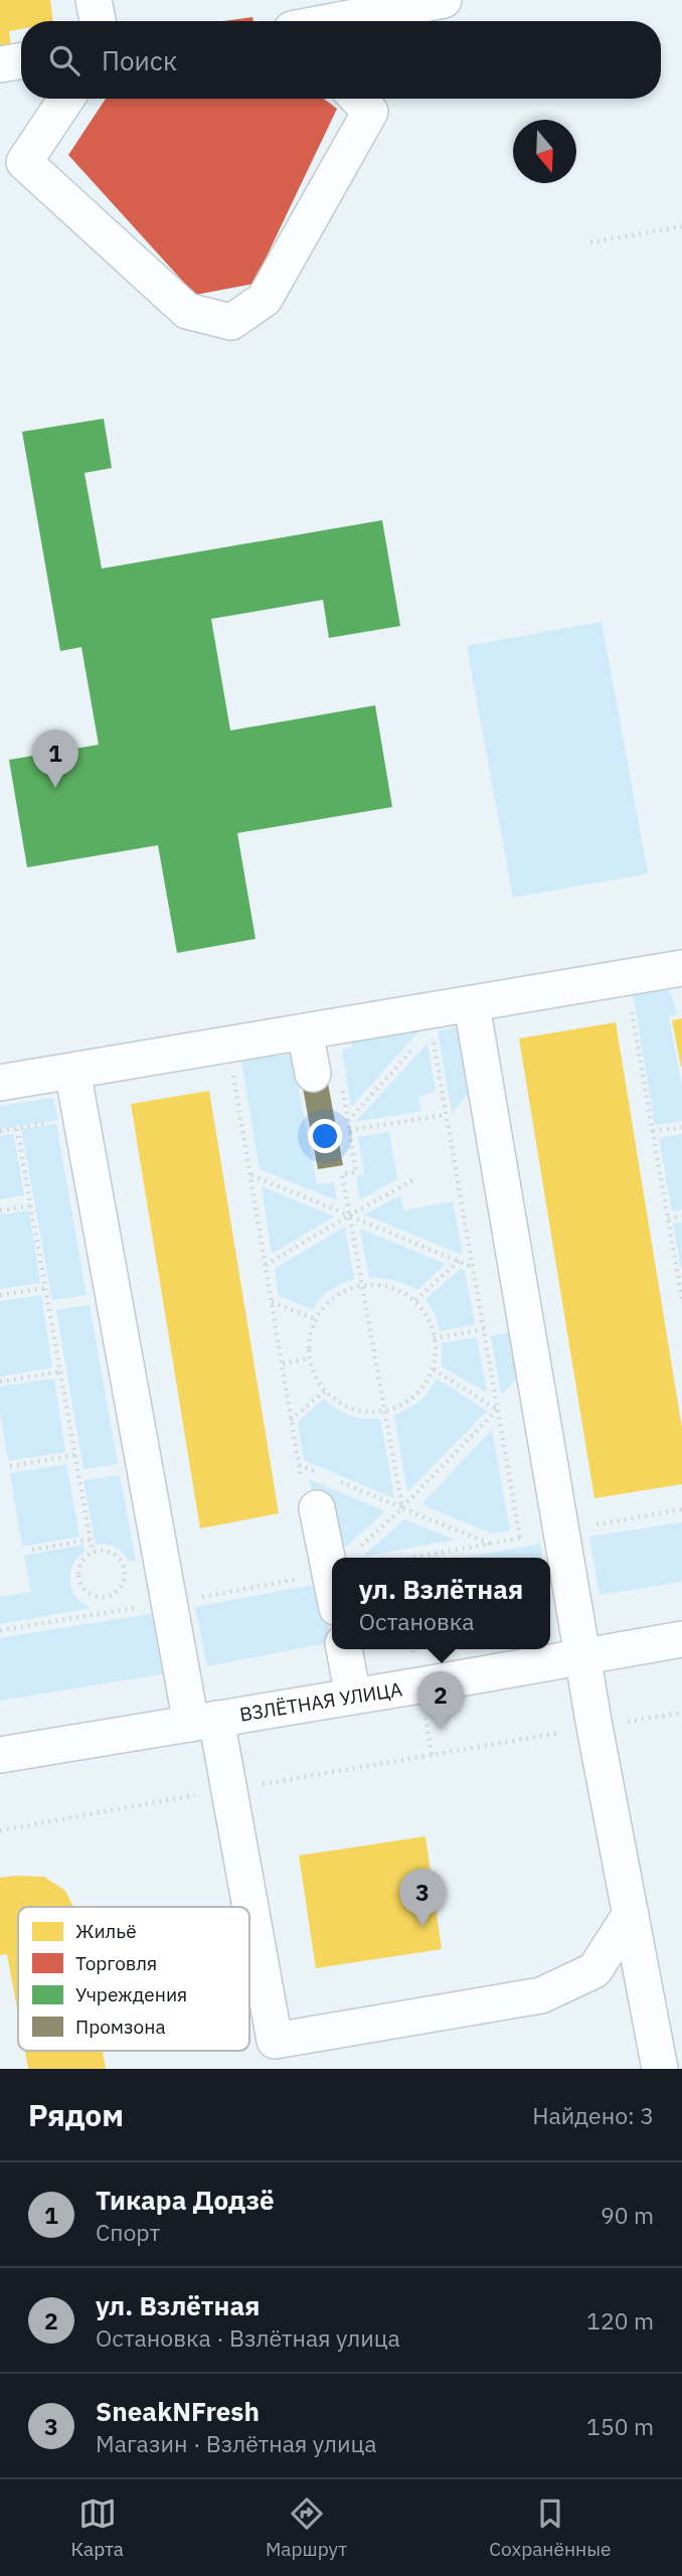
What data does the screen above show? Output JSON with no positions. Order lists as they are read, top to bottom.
{
  "streets": {
    "street": ["ВЗЛЁТНАЯ УЛИЦА"]
  },
  "legend": [
    "Жильё",
    "Торговля",
    "Учреждения",
    "Промзона"
  ],
  "north": "bottom",
  "page": {
    "search": "Поиск",
    "pins": ["1", "2", "3"],
    "popup": ["ул. Взлётная", "Остановка"],
    "heading": ["Рядом", "Найдено: 3"],
    "list": [
      {
        "mark": "1",
        "name": "Тикара Додзё",
        "note": "Спорт",
        "value": "90 m"
      },
      {
        "mark": "2",
        "name": "ул. Взлётная",
        "note": "Остановка · Взлётная улица",
        "value": "120 m"
      },
      {
        "mark": "3",
        "name": "SneakNFresh",
        "note": "Магазин · Взлётная улица",
        "value": "150 m"
      }
    ],
    "nav": ["Карта", "Маршрут", "Сохранённые"]
  }
}
